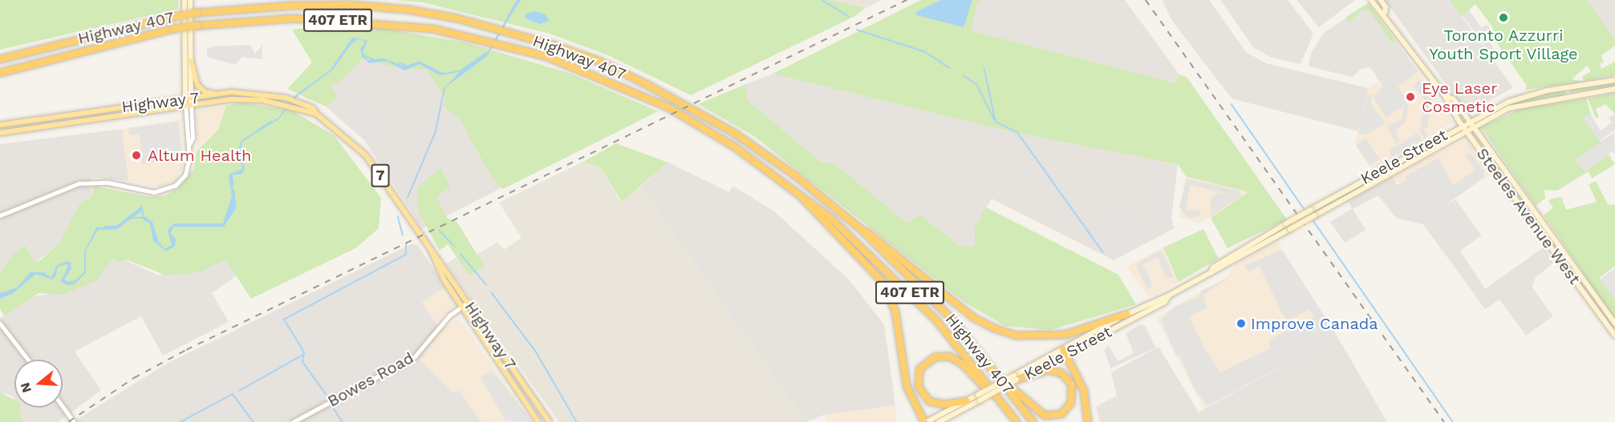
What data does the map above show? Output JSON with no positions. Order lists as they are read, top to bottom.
{
  "streets": {
    "highway": ["407 ETR", "Highway 407"],
    "main road": [
      "Highway 7",
      "Keele Street",
      "7",
      "Steeles Avenue West"
    ],
    "street": ["Bowes Road"]
  },
  "crossings": [
    ["Highway 7", "Bowes Road"],
    ["Keele Street", "Steeles Avenue West"]
  ],
  "places": [
    "Toronto Azzurri Youth Sport Village",
    "Eye Laser Cosmetic",
    "Altum Health",
    "Improve Canada"
  ],
  "north": "left"
}
